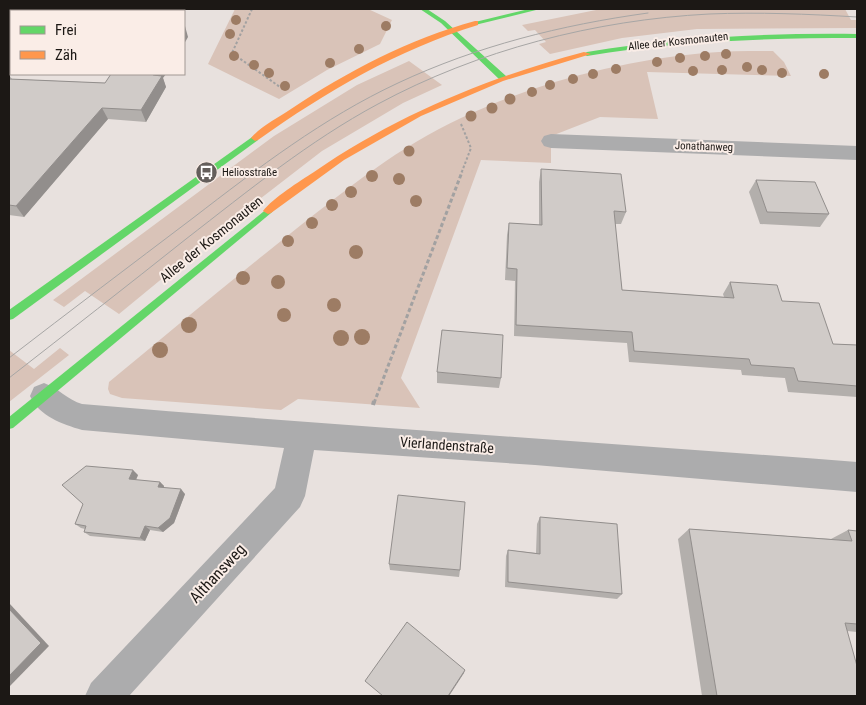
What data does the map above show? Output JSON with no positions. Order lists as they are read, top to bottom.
{
  "streets": {
    "main road": ["Allee der Kosmonauten"],
    "street": ["Jonathanweg", "Vierlandenstraße", "Althansweg"]
  },
  "crossings": [
    ["Allee der Kosmonauten", "Vierlandenstraße"],
    ["Vierlandenstraße", "Althansweg"]
  ],
  "places": {
    "bus stop": ["Heliosstraße"]
  },
  "legend": ["Frei", "Zäh"]
}
